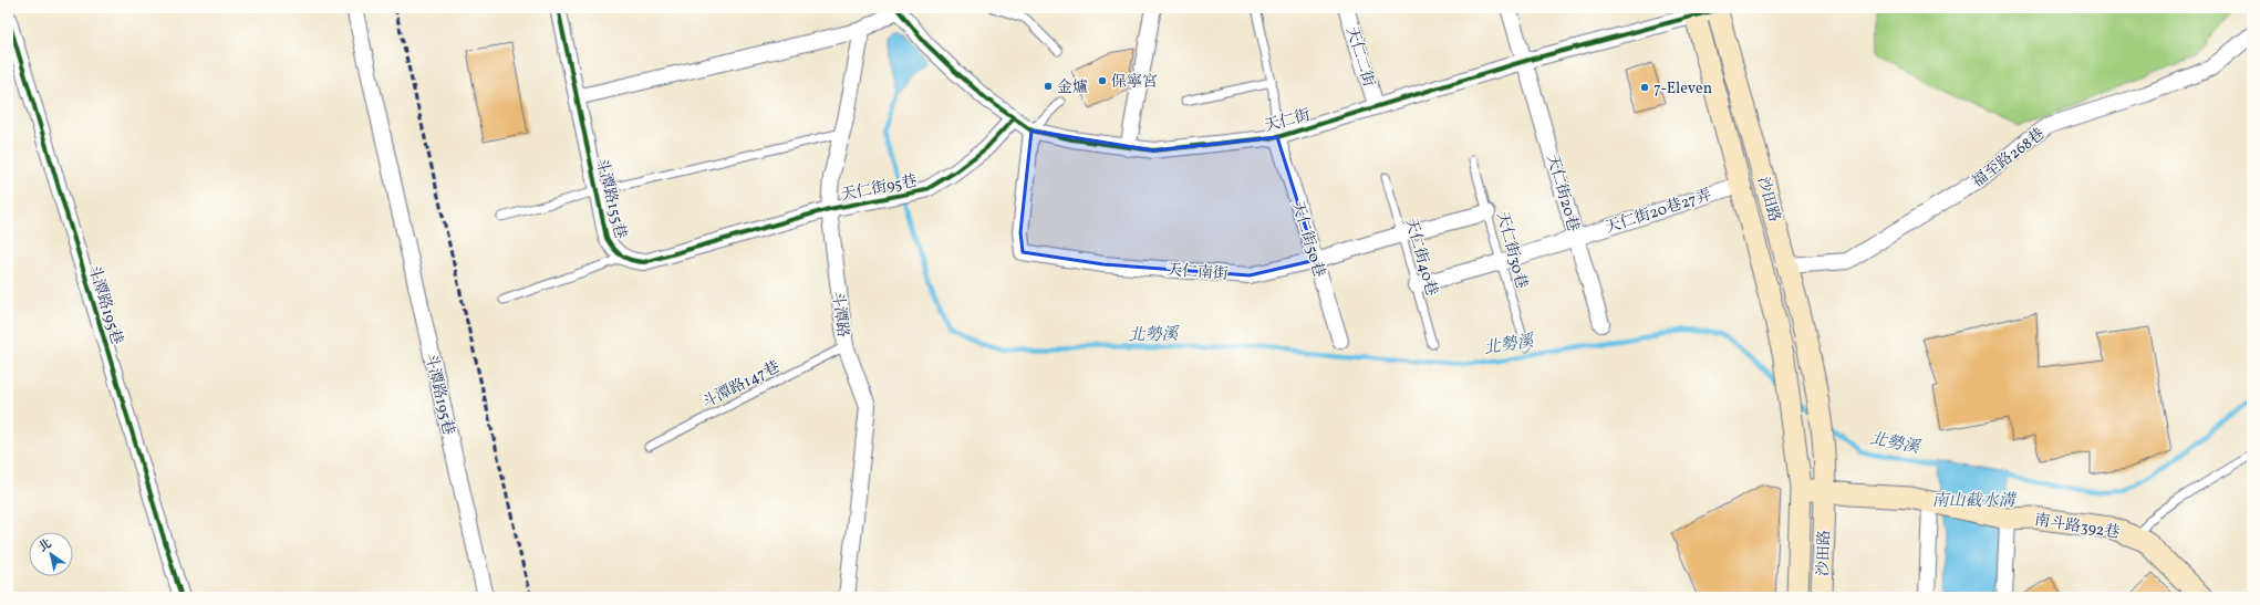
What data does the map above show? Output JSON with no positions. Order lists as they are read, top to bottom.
{
  "streets": {
    "street": [
      "天仁二街",
      "天仁街",
      "福至路268巷",
      "天仁街95巷",
      "天仁街20巷",
      "斗潭路155巷",
      "沙田路",
      "天仁街20巷27弄",
      "天仁街50巷",
      "天仁南街",
      "斗潭路195巷",
      "斗潭路",
      "南斗路392巷"
    ],
    "lane": ["天仁街30巷", "天仁街40巷", "斗潭路147巷"]
  },
  "crossings": [
    ["天仁二街", "天仁街"],
    ["天仁街", "天仁街95巷"],
    ["天仁街", "天仁街20巷"],
    ["天仁街", "沙田路"],
    ["天仁街", "天仁街50巷"],
    ["天仁街", "天仁南街"],
    ["福至路268巷", "沙田路"],
    ["天仁街95巷", "斗潭路155巷"],
    ["天仁街95巷", "斗潭路"],
    ["天仁街20巷", "天仁街20巷27弄"],
    ["斗潭路155巷", "斗潭路"],
    ["沙田路", "天仁街20巷27弄"],
    ["天仁街20巷27弄", "天仁街30巷"],
    ["天仁街20巷27弄", "天仁街40巷"],
    ["天仁街50巷", "天仁南街"],
    ["天仁街30巷", "天仁南街"],
    ["天仁街40巷", "天仁南街"],
    ["斗潭路", "斗潭路147巷"]
  ],
  "water": ["北勢溪", "南山截水溝"],
  "places": ["保寧宮", "金爐", "7-Eleven"],
  "north": "top left"
}
